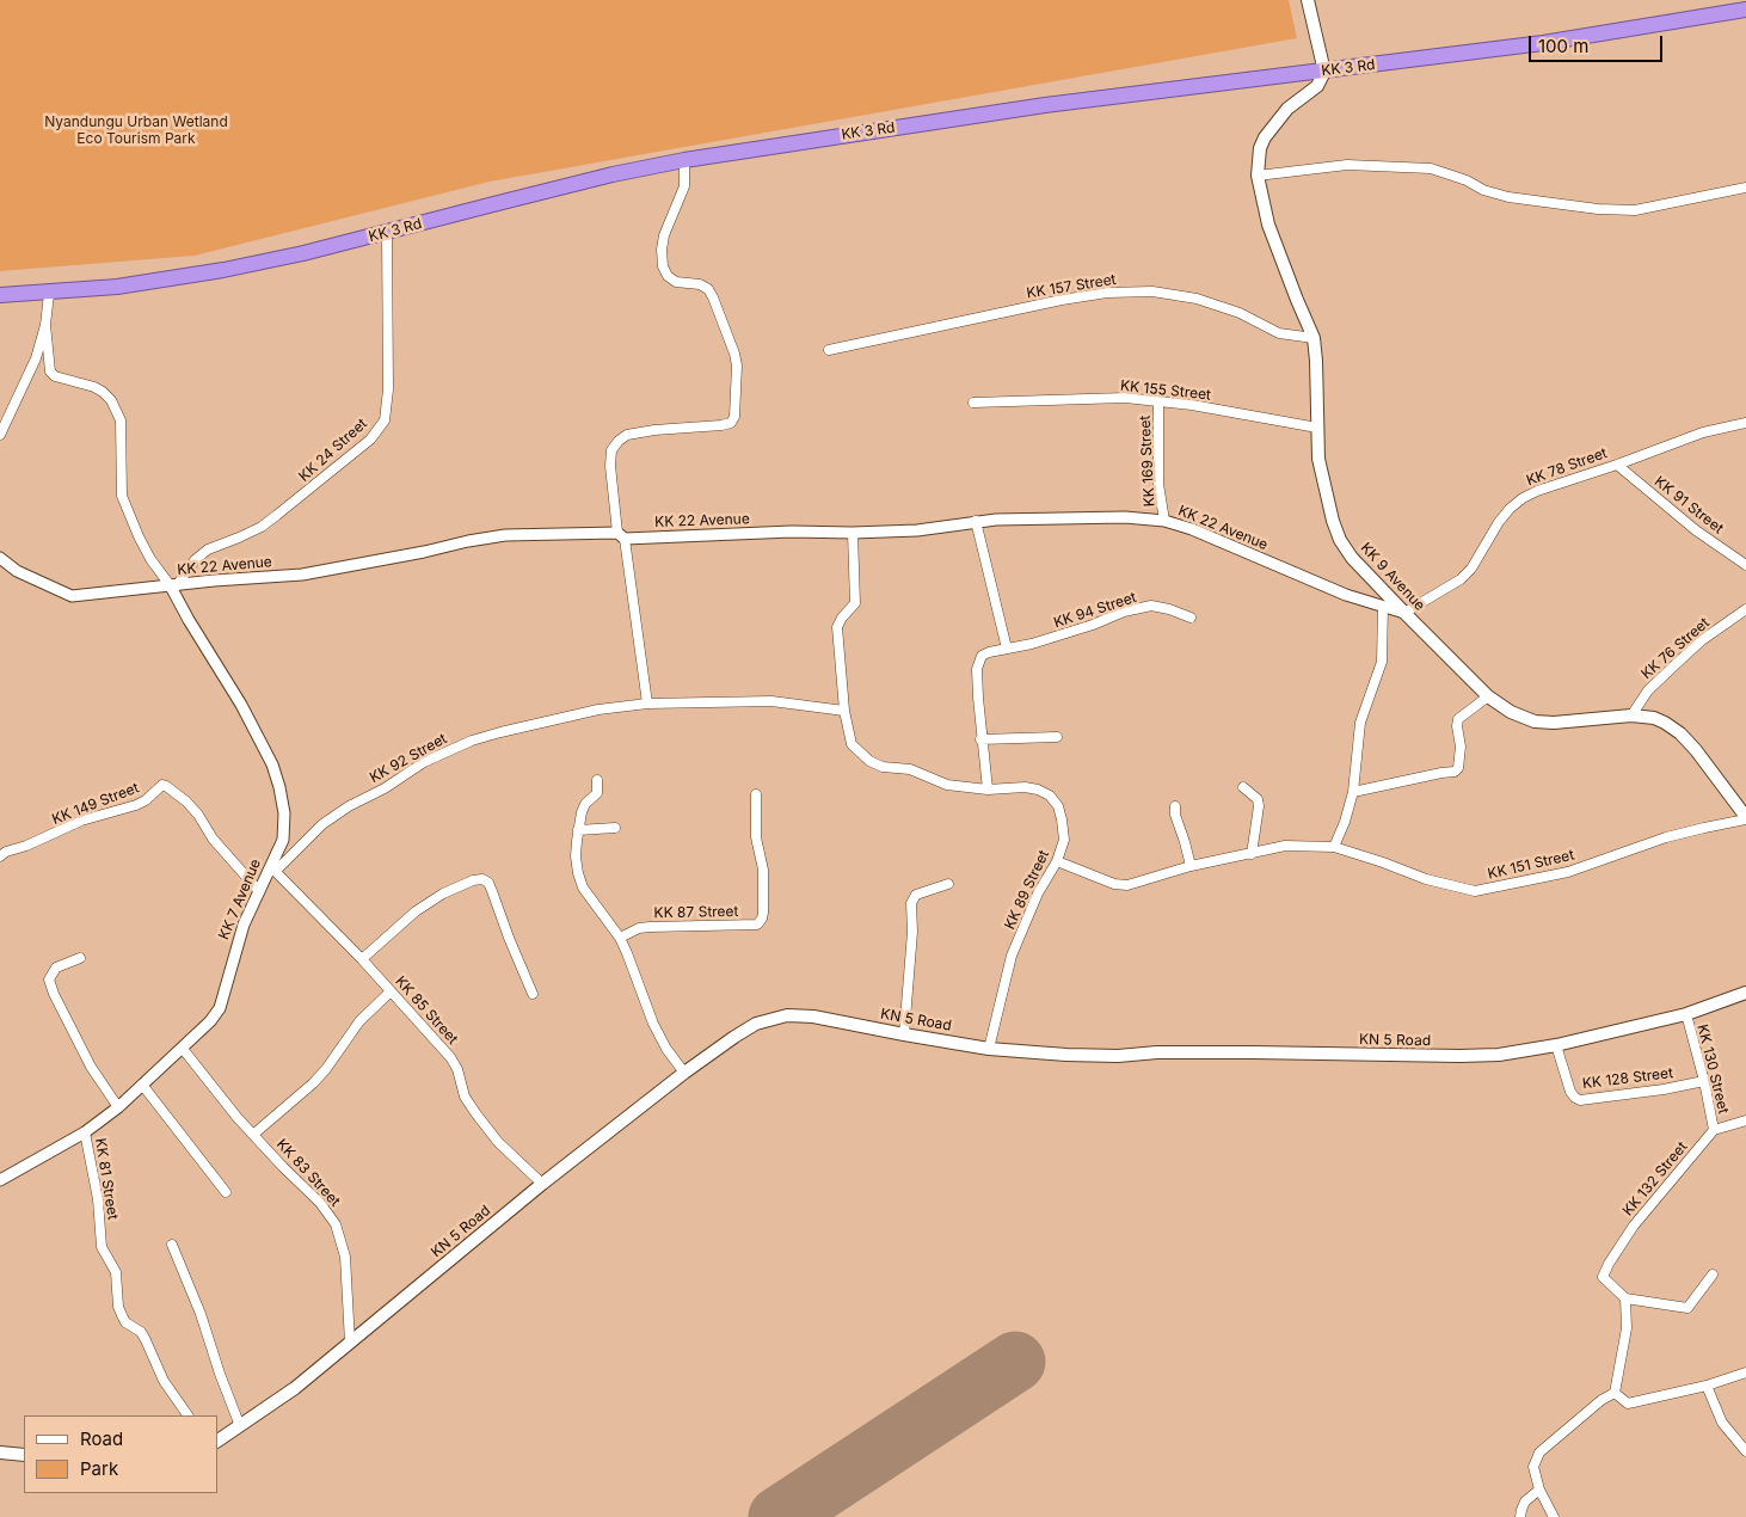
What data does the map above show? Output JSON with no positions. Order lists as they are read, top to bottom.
{
  "streets": {
    "highway": ["KK 3 Rd"],
    "main road": ["KK 9 Avenue", "KN 5 Road"],
    "street": [
      "KK 157 Street",
      "KK 155 Street",
      "KK 24 Street",
      "KK 169 Street",
      "KK 78 Street",
      "KK 91 Street",
      "KK 22 Avenue",
      "KK 94 Street",
      "KK 76 Street",
      "KK 92 Street",
      "KK 149 Street",
      "KK 151 Street",
      "KK 89 Street",
      "KK 7 Avenue",
      "KK 87 Street",
      "KK 85 Street",
      "KK 130 Street",
      "KK 128 Street",
      "KK 83 Street",
      "KK 81 Street",
      "KK 132 Street"
    ]
  },
  "crossings": [
    ["KK 3 Rd", "KK 24 Street"],
    ["KK 3 Rd", "KK 9 Avenue"],
    ["KK 157 Street", "KK 9 Avenue"],
    ["KK 155 Street", "KK 169 Street"],
    ["KK 155 Street", "KK 9 Avenue"],
    ["KK 24 Street", "KK 22 Avenue"],
    ["KK 24 Street", "KK 7 Avenue"],
    ["KK 169 Street", "KK 22 Avenue"],
    ["KK 78 Street", "KK 91 Street"],
    ["KK 78 Street", "KK 22 Avenue"],
    ["KK 78 Street", "KK 9 Avenue"],
    ["KK 22 Avenue", "KK 9 Avenue"],
    ["KK 22 Avenue", "KK 7 Avenue"],
    ["KK 9 Avenue", "KK 76 Street"],
    ["KK 9 Avenue", "KK 151 Street"],
    ["KK 94 Street", "KK 89 Street"],
    ["KK 92 Street", "KK 89 Street"],
    ["KK 92 Street", "KK 7 Avenue"],
    ["KK 92 Street", "KK 85 Street"],
    ["KK 149 Street", "KK 7 Avenue"],
    ["KK 151 Street", "KK 89 Street"],
    ["KK 89 Street", "KN 5 Road"],
    ["KK 7 Avenue", "KK 85 Street"],
    ["KK 7 Avenue", "KK 83 Street"],
    ["KK 7 Avenue", "KK 81 Street"],
    ["KK 85 Street", "KN 5 Road"],
    ["KN 5 Road", "KK 130 Street"],
    ["KN 5 Road", "KK 128 Street"],
    ["KN 5 Road", "KK 83 Street"],
    ["KK 130 Street", "KK 128 Street"],
    ["KK 130 Street", "KK 132 Street"]
  ],
  "parks": ["Nyandungu Urban Wetland Eco Tourism Park"],
  "legend": ["Road", "Park"],
  "scale_bar": "100 m"
}
